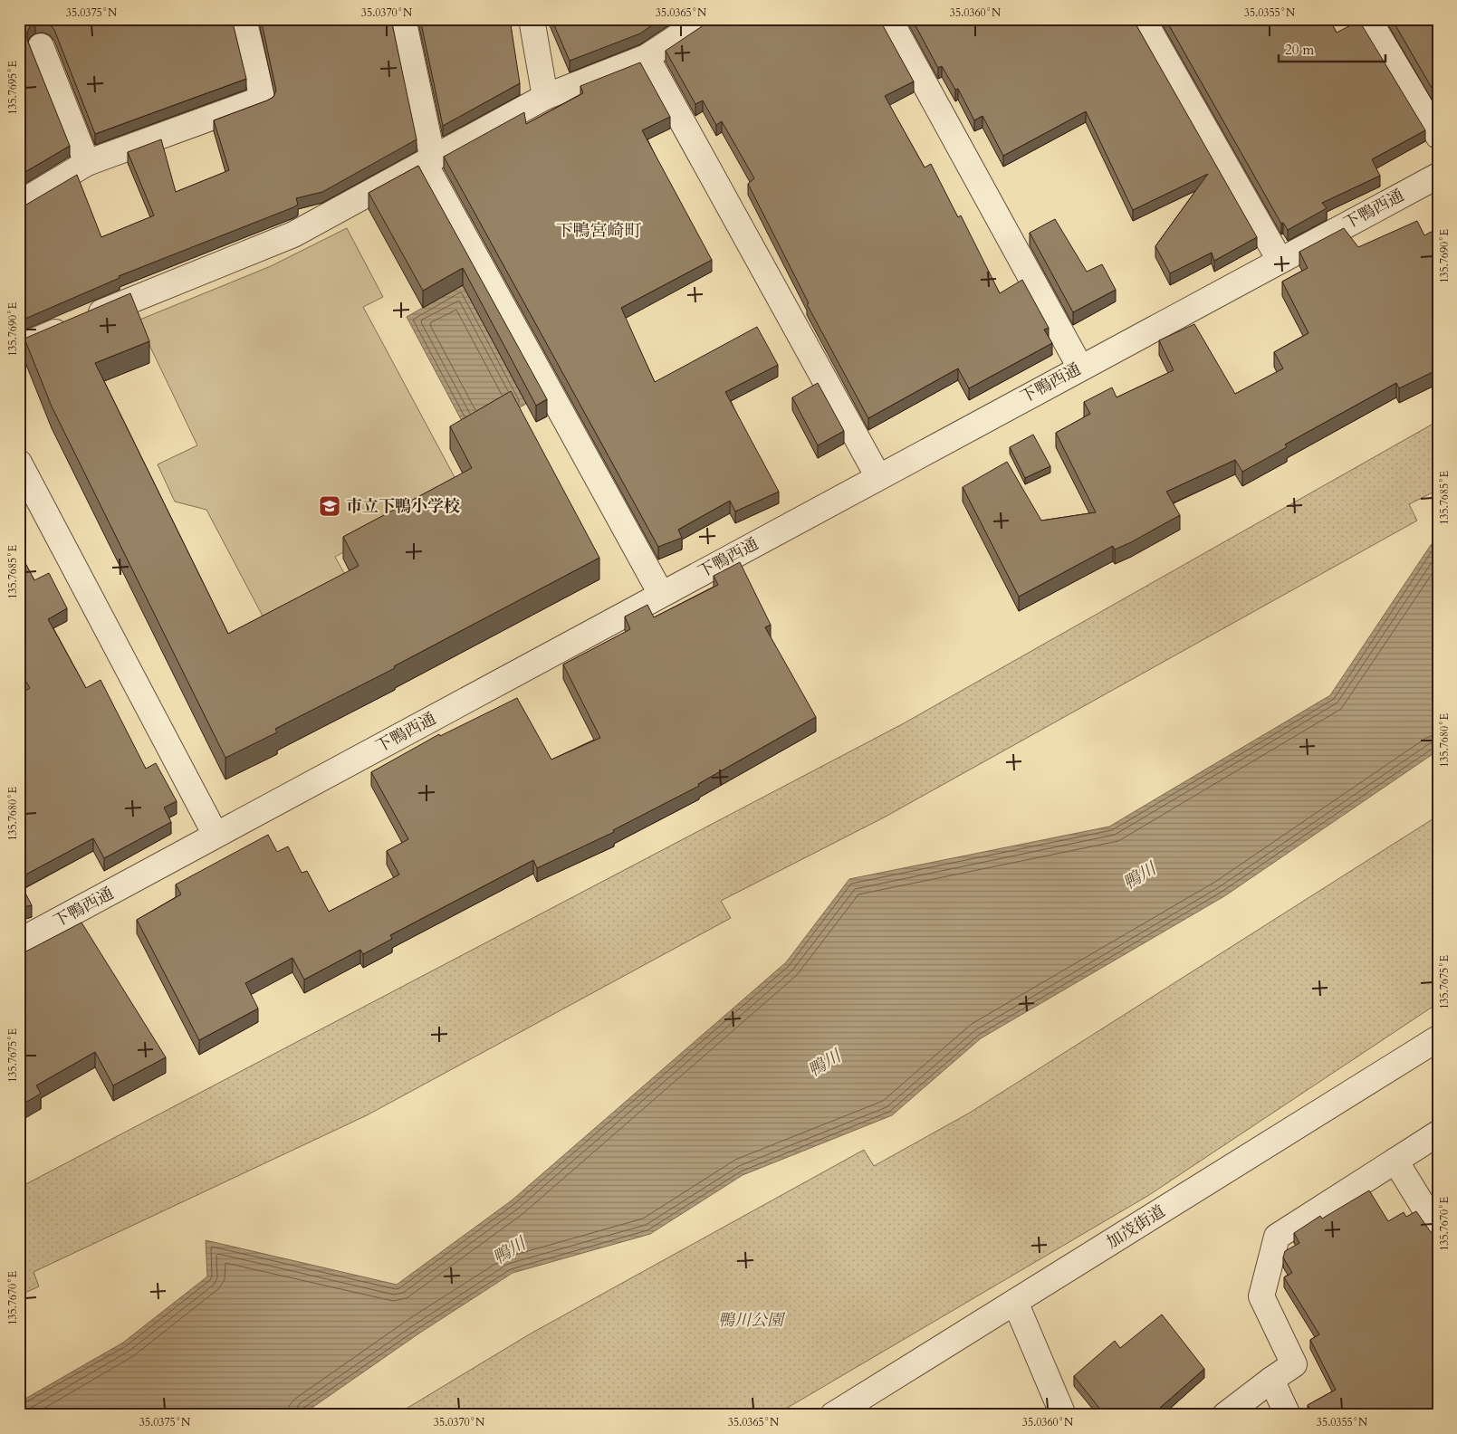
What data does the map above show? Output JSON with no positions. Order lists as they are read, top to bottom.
{
  "streets": {
    "street": ["下鴨西通", "加茂街道"]
  },
  "districts": ["下鴨宮崎町"],
  "water": ["鴨川"],
  "parks": ["鴨川公園"],
  "places": {
    "school or university": ["市立下鴨小学校"]
  },
  "scale_bar": "20 m",
  "coordinates": [
    "35.0375°N",
    "35.0370°N",
    "35.0365°N",
    "35.0360°N",
    "35.0355°N",
    "135.7695°E",
    "135.7690°E",
    "135.7685°E",
    "135.7680°E",
    "135.7675°E",
    "135.7670°E"
  ]
}
